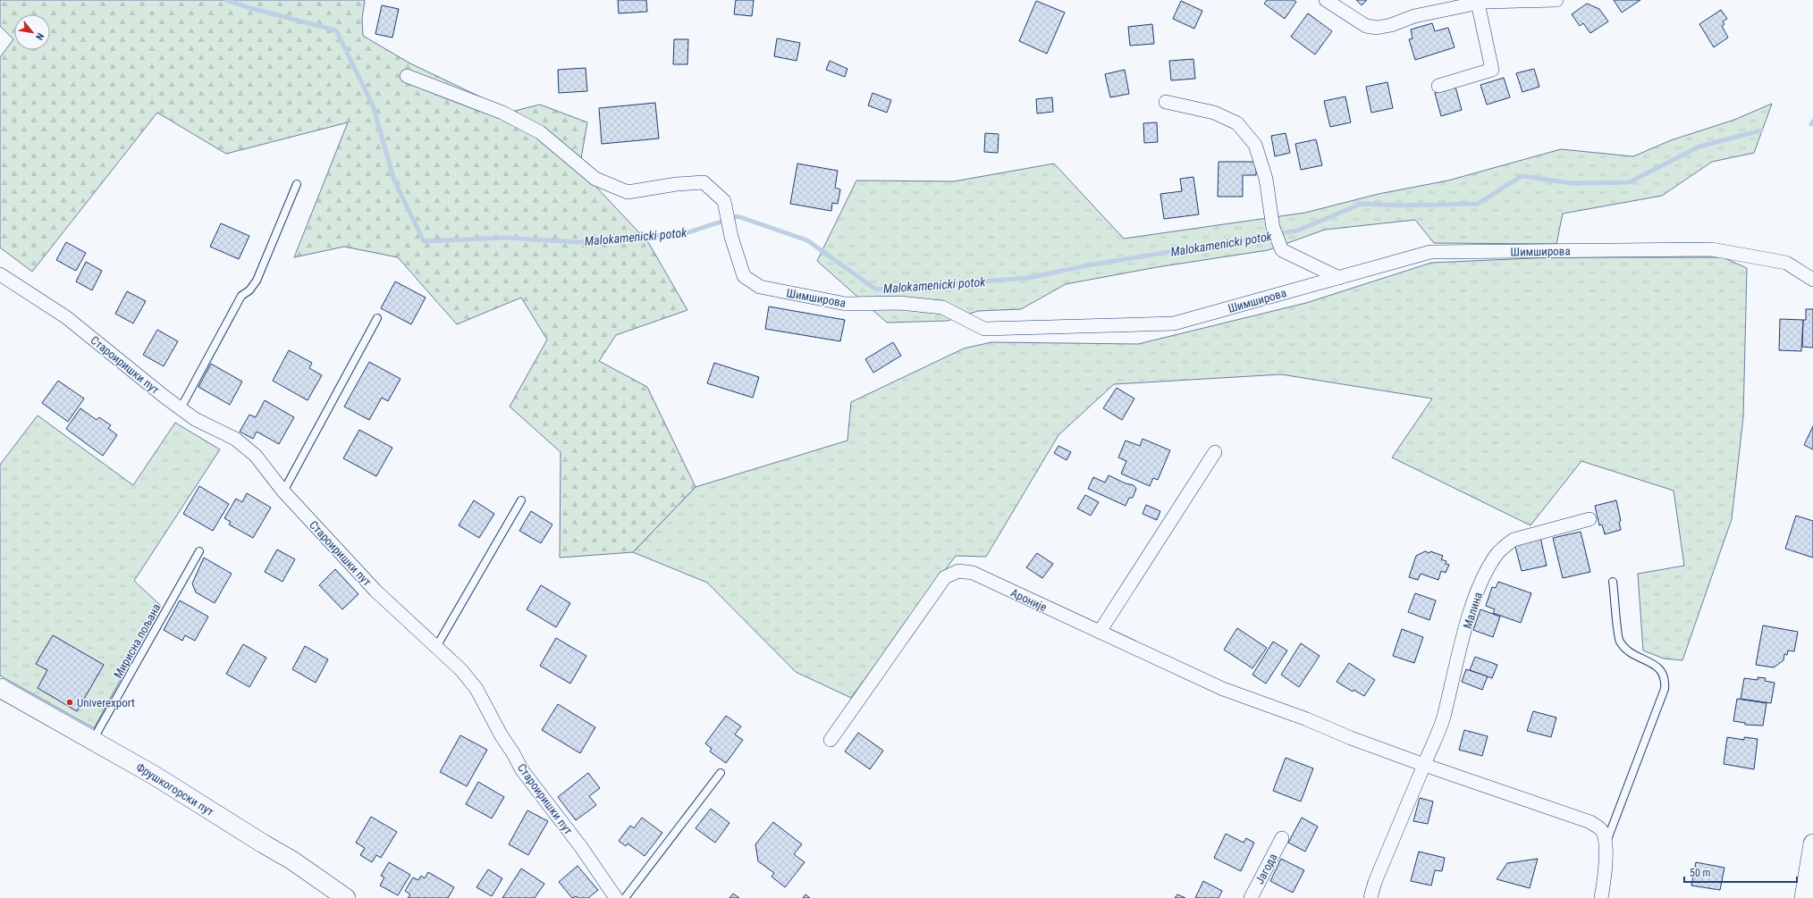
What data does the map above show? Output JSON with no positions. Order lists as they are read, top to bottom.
{
  "streets": {
    "street": [
      "Шимширова",
      "Староиришки пут",
      "Ароније",
      "Малина",
      "Фрушкогорски пут",
      "Јагода"
    ],
    "lane": ["Мирисна пољана"]
  },
  "crossings": [
    ["Ароније", "Малина"],
    ["Мирисна пољана", "Фрушкогорски пут"]
  ],
  "water": ["Malokamenicki potok"],
  "places": ["Univerexport"],
  "scale_bar": "50 m",
  "north": "bottom right"
}
